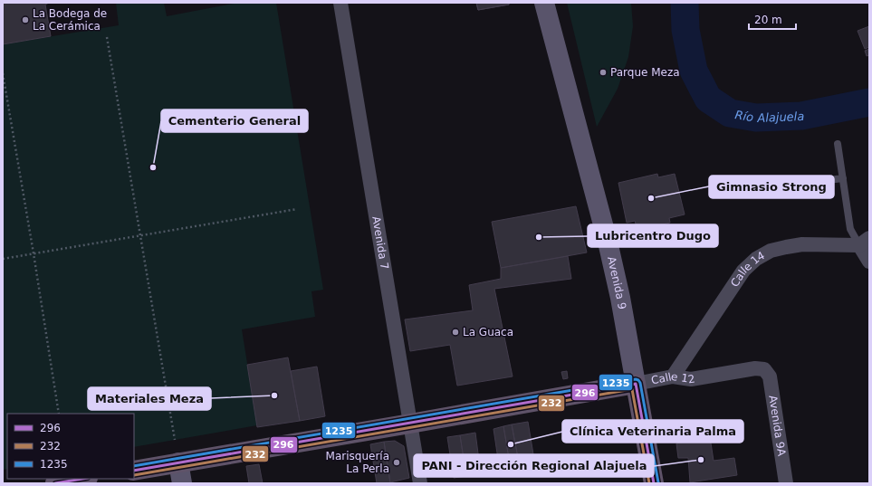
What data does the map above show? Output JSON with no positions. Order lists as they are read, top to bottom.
{
  "streets": {
    "main road": ["Avenida 9", "Calle 12"],
    "street": ["Avenida 7", "Calle 14", "Avenida 9A"]
  },
  "crossings": [
    ["Avenida 7", "Calle 12"],
    ["Calle 14", "Calle 12"],
    ["Avenida 9", "Calle 12"],
    ["Calle 12", "Avenida 9A"]
  ],
  "water": ["Río Alajuela"],
  "places": [
    "La Bodega de La Cerámica",
    "Parque Meza",
    "Cementerio General",
    "Gimnasio Strong",
    "Lubricentro Dugo",
    "La Guaca",
    "Materiales Meza",
    "Clínica Veterinaria Palma",
    "PANI - Dirección Regional Alajuela",
    "Marisquería La Perla"
  ],
  "lines": ["transit line 1235", "transit line 296", "transit line 232"],
  "legend": ["296", "232", "1235"],
  "scale_bar": "20 m"
}
